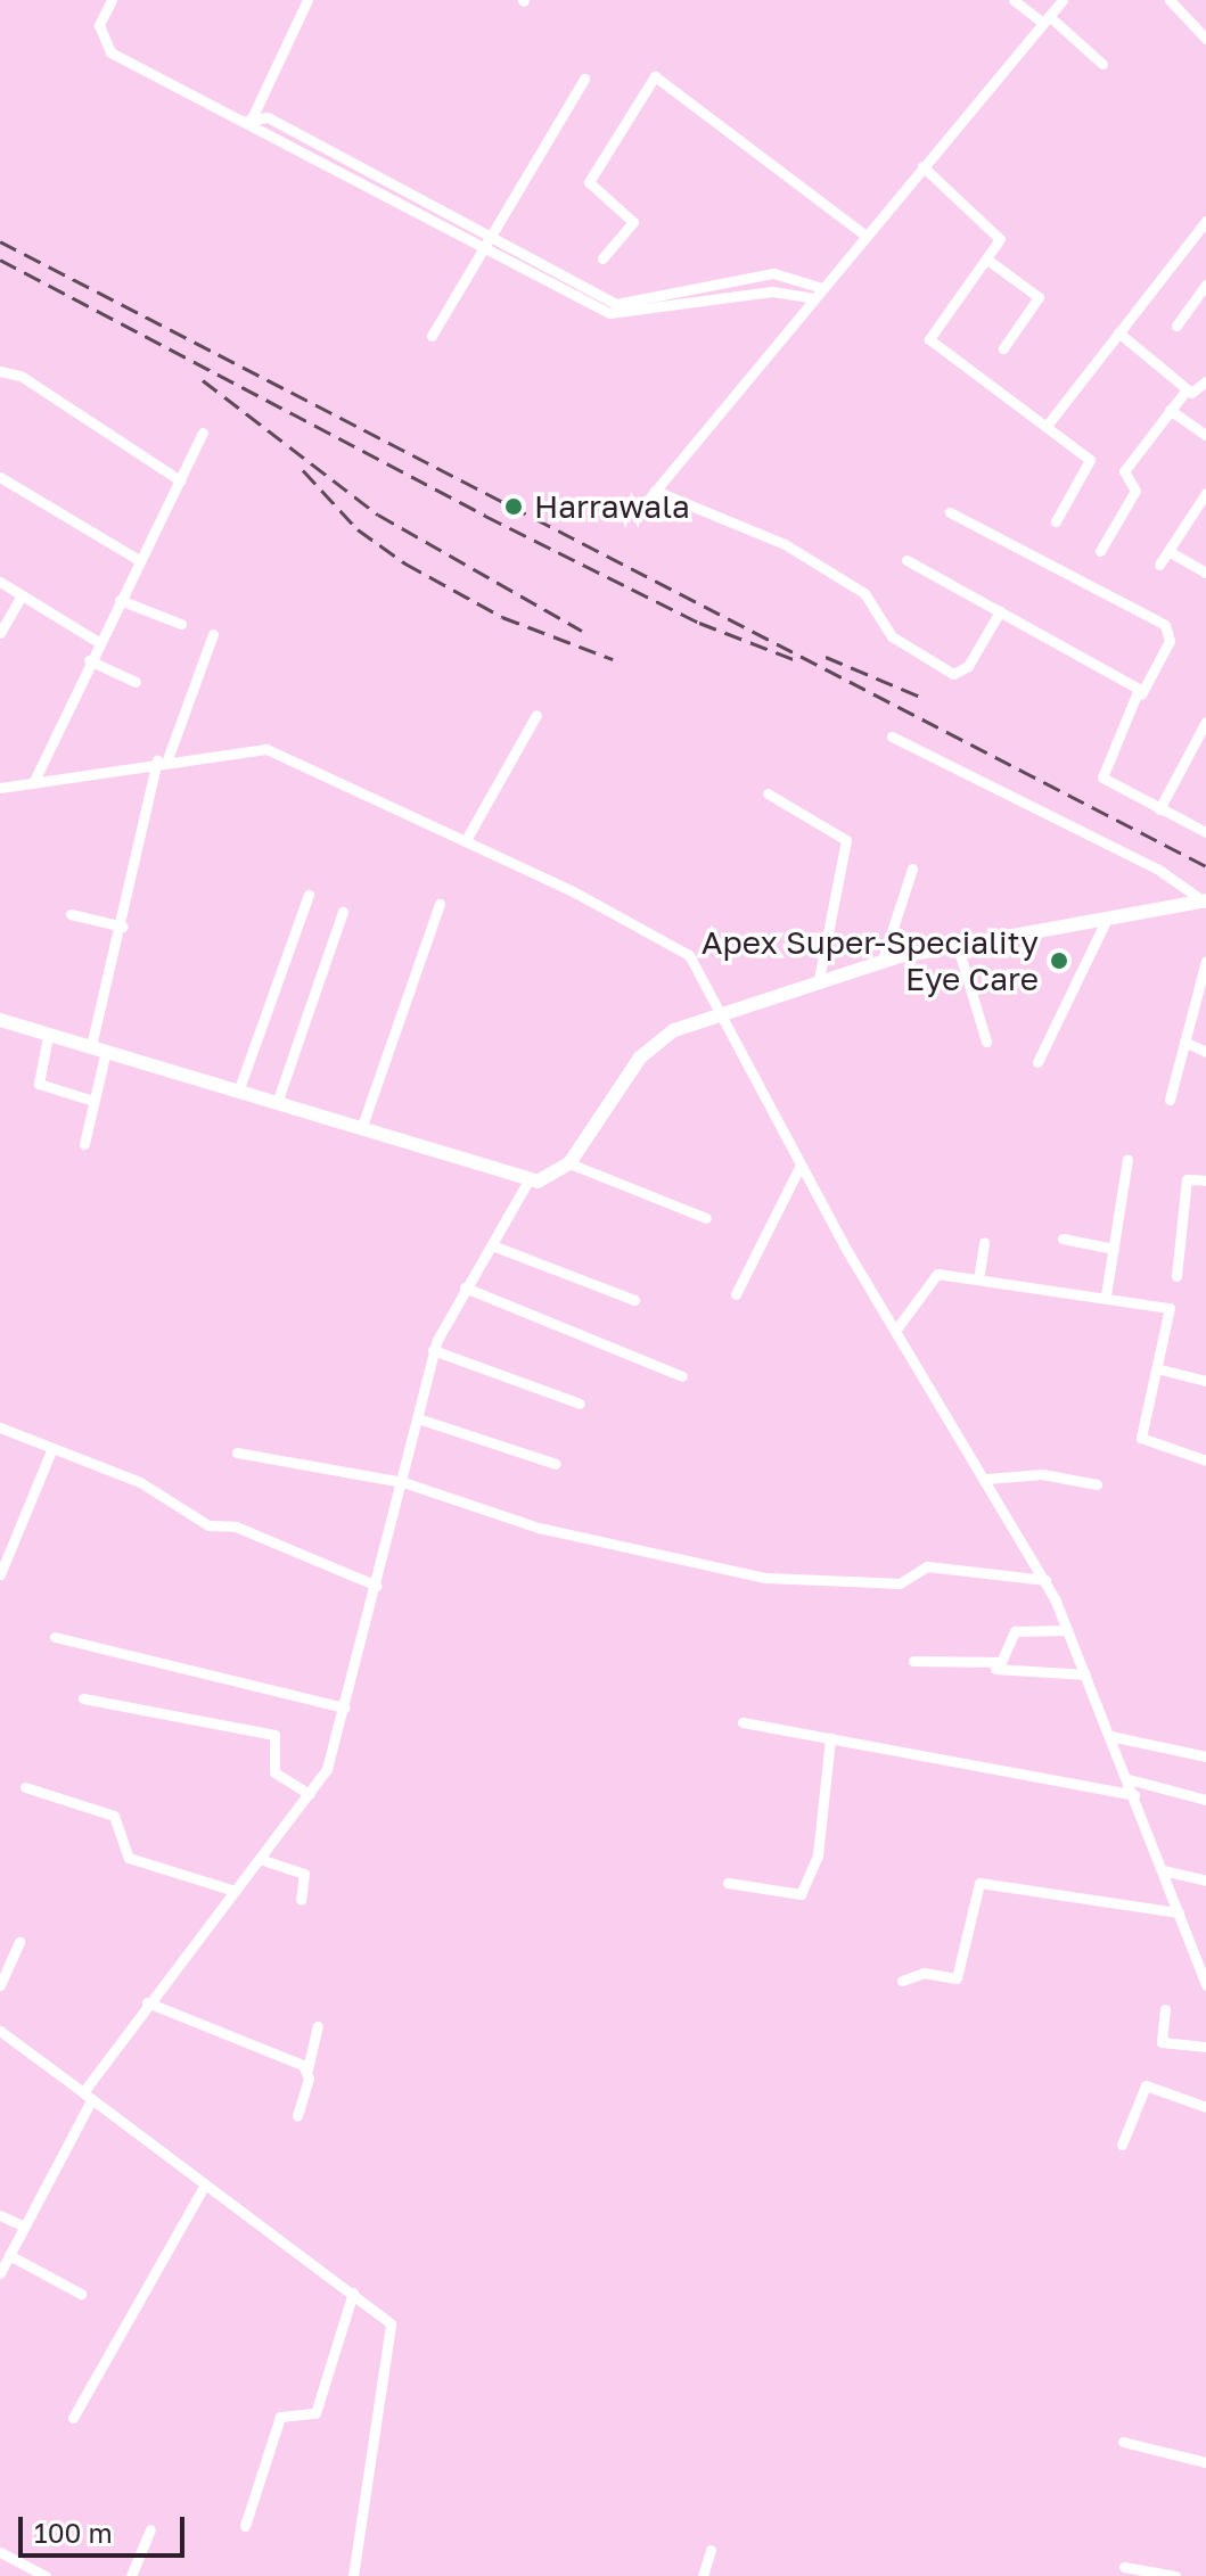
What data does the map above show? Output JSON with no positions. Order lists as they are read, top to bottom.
{
  "places": ["Harrawala", "Apex Super-Speciality Eye Care"],
  "scale_bar": "100 m"
}
